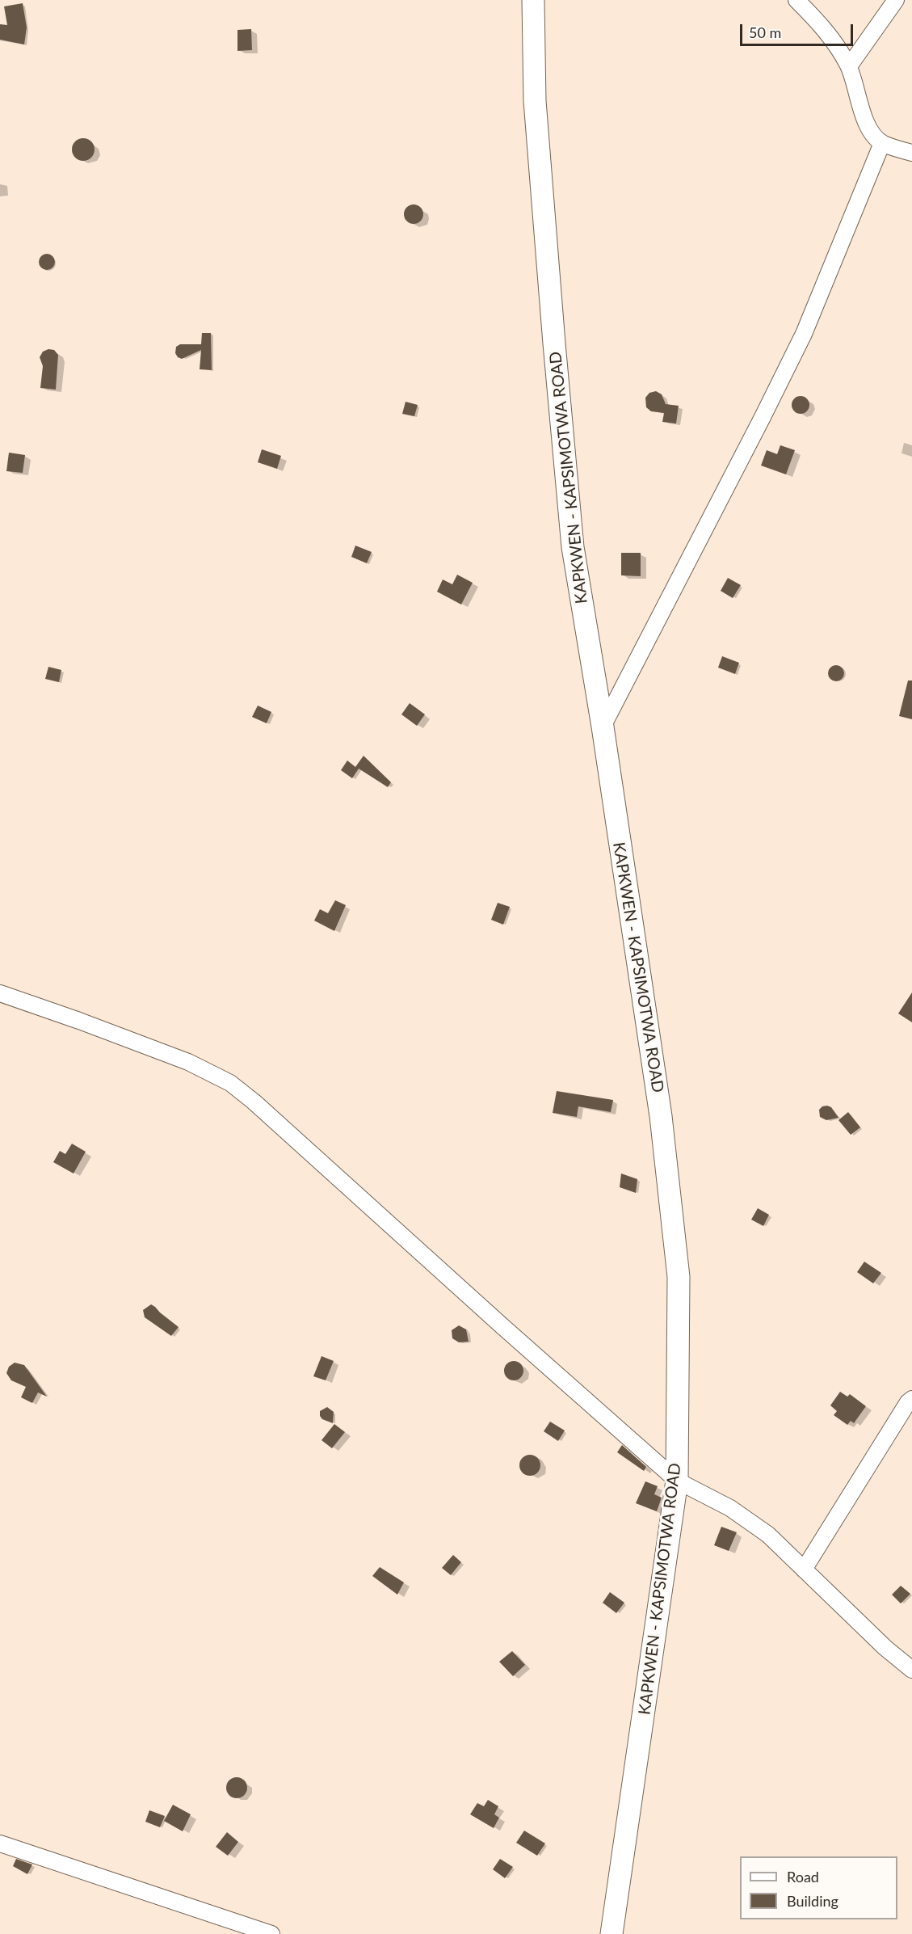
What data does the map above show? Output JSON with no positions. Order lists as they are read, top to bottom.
{
  "streets": {
    "street": ["KAPKWEN - KAPSIMOTWA ROAD"]
  },
  "legend": ["Road", "Building"],
  "scale_bar": "50 m"
}
